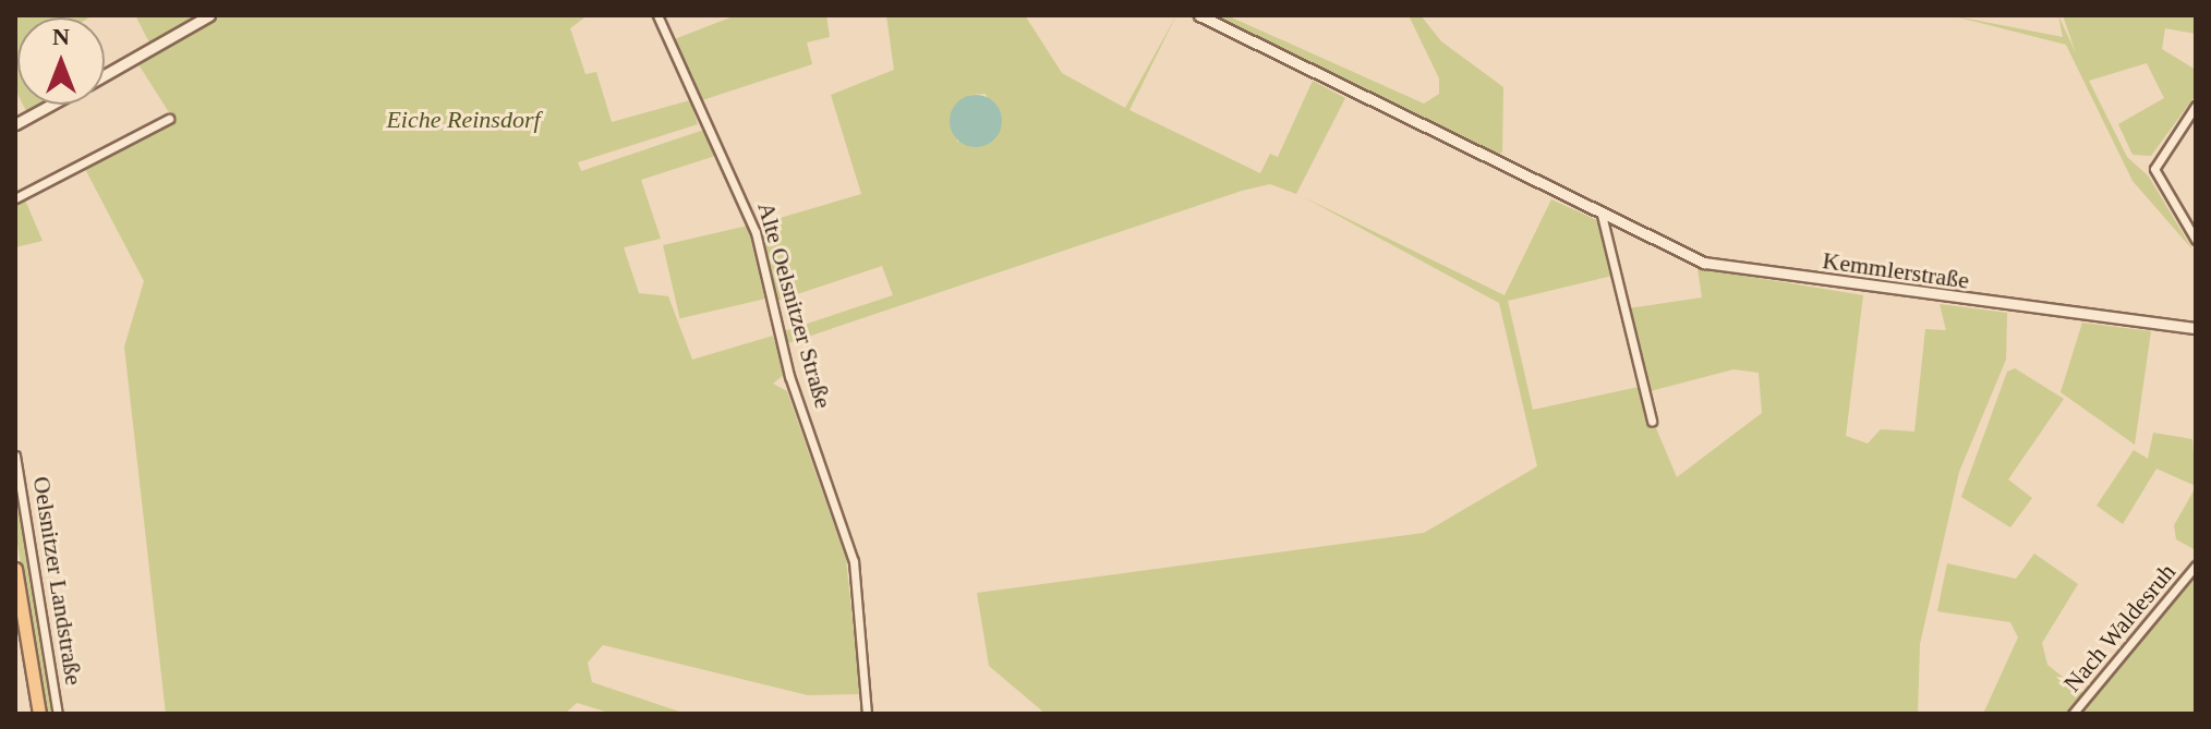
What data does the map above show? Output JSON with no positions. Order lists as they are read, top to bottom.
{
  "streets": {
    "main road": ["Oelsnitzer Landstraße"],
    "street": ["Kemmlerstraße", "Alte Oelsnitzer Straße", "Nach Waldesruh"]
  },
  "parks": ["Eiche Reinsdorf"],
  "north": "top"
}
